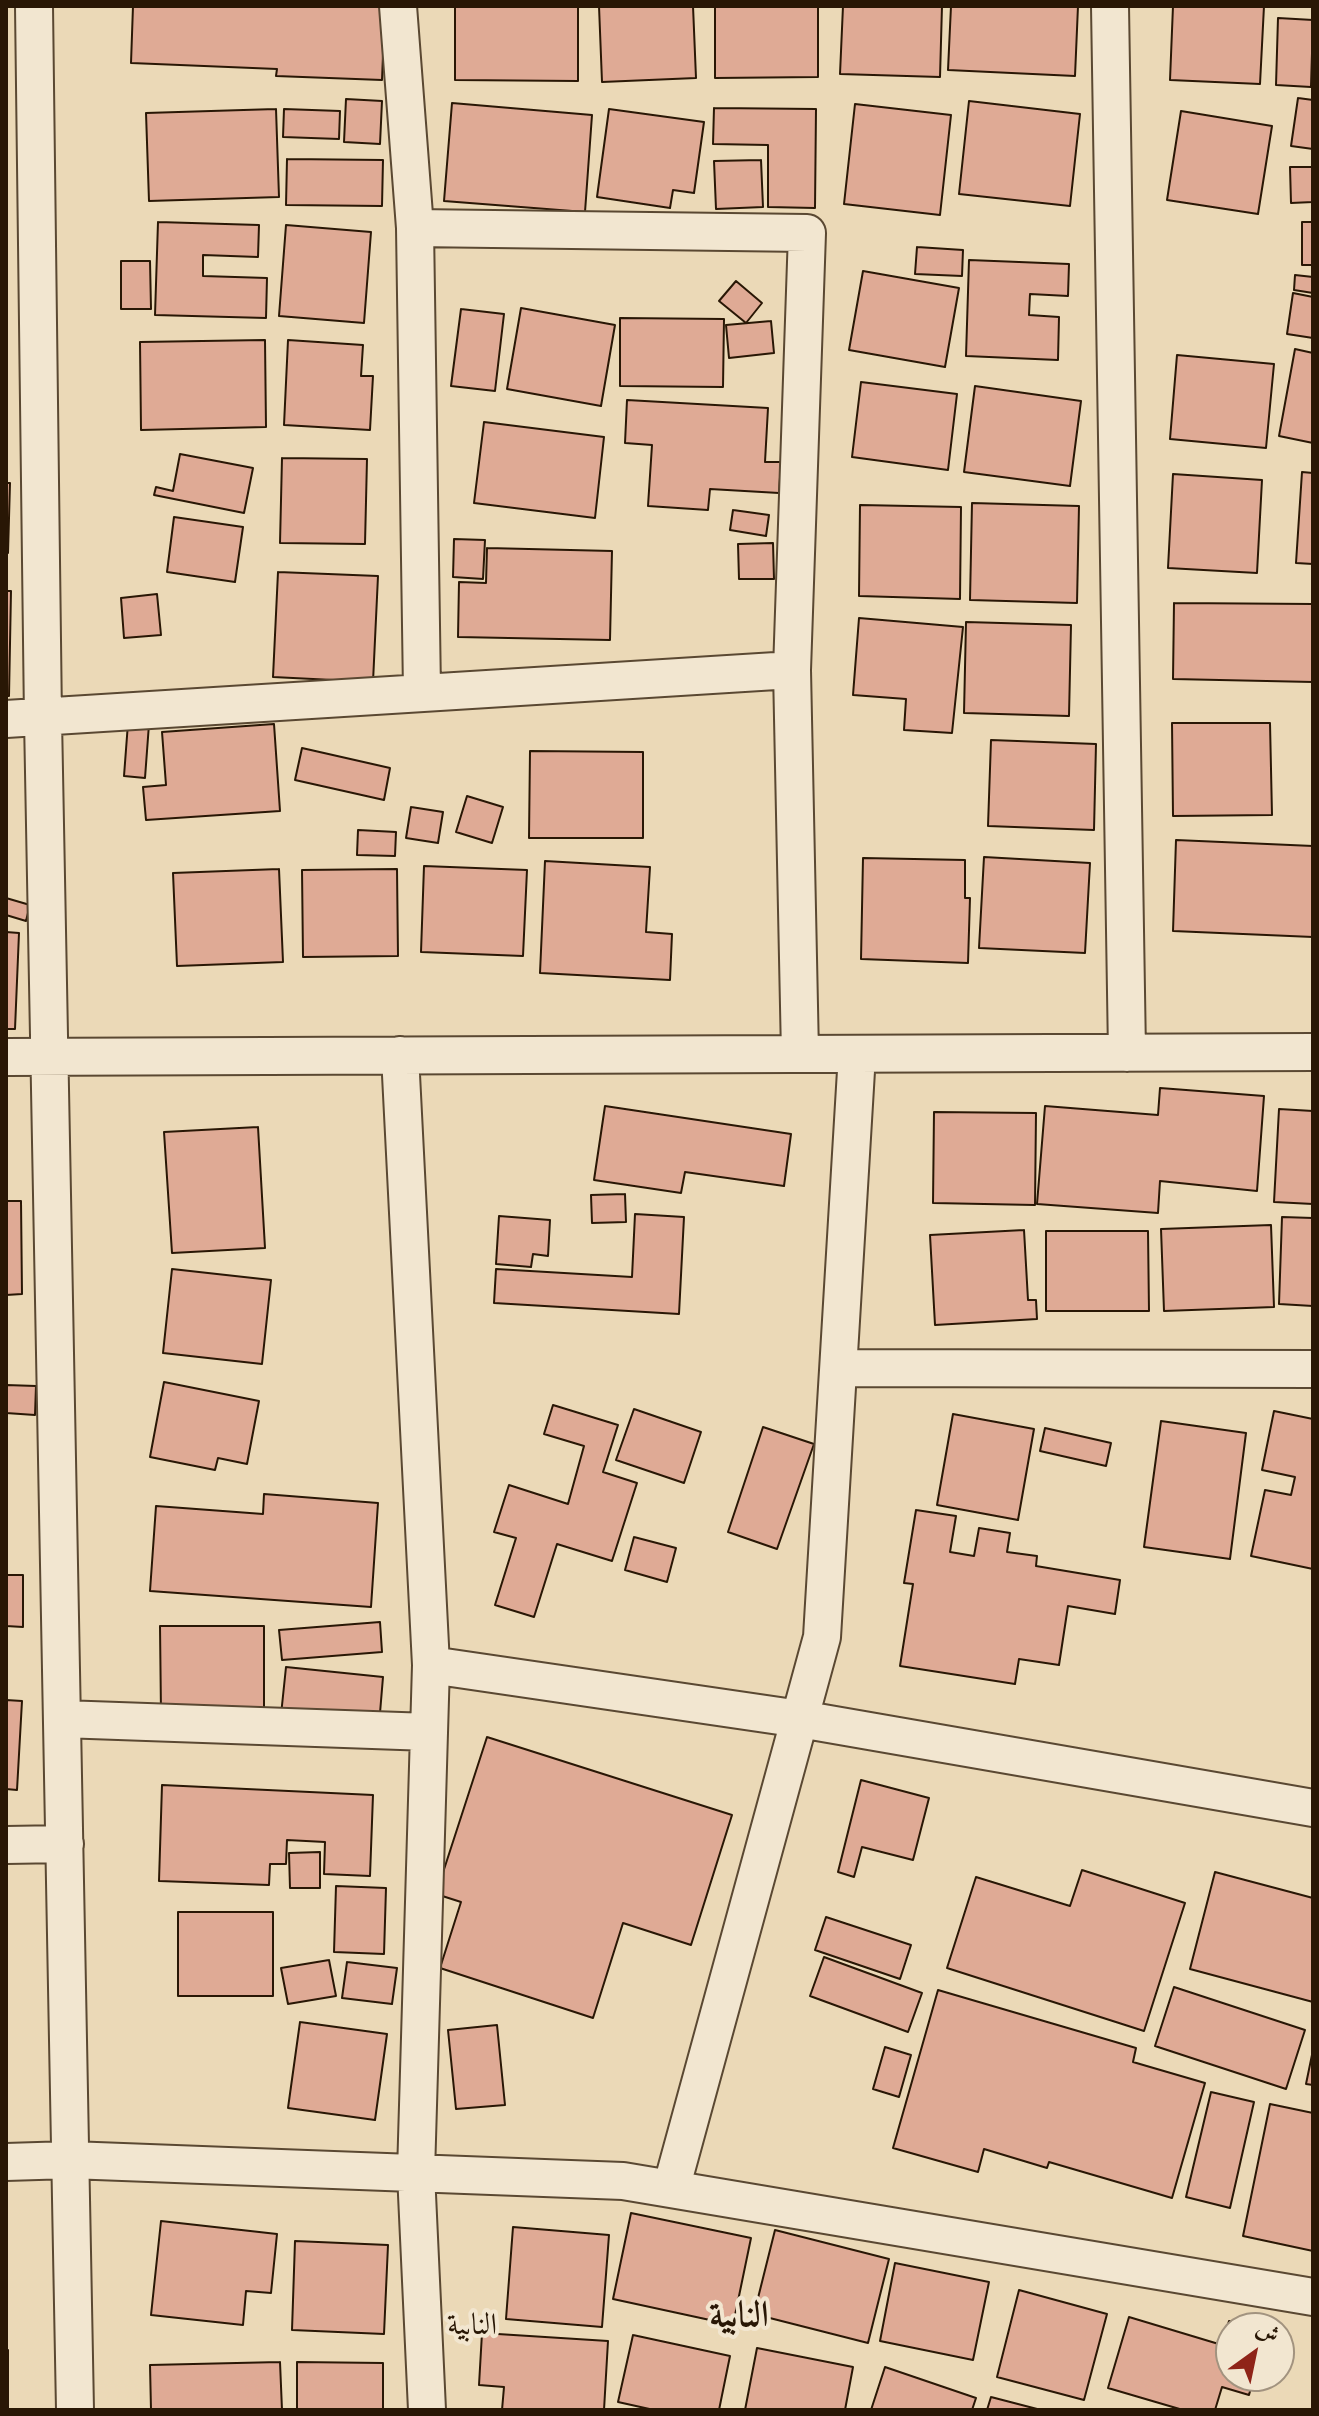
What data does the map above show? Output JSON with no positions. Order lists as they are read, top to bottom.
{
  "districts": ["النابية", "النابية"],
  "north": "top right"
}
